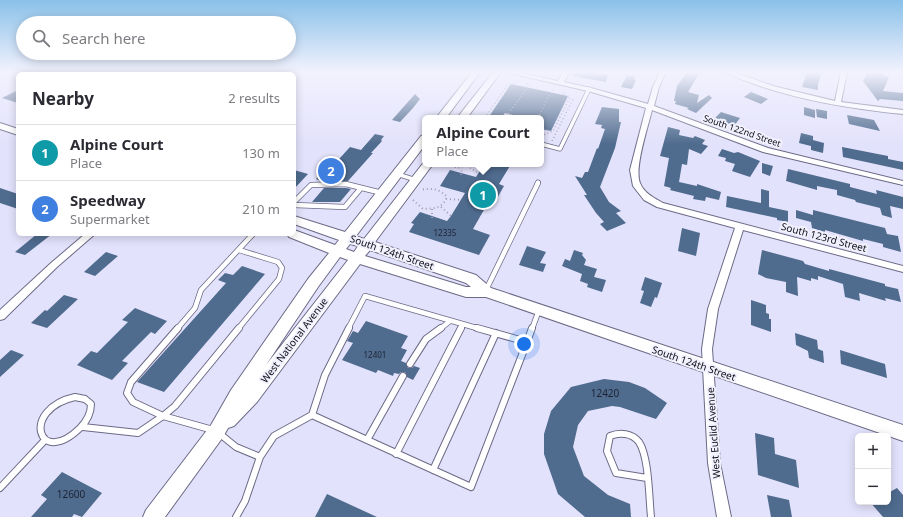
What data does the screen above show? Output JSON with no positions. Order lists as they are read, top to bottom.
{
  "streets": {
    "main road": ["South 124th Street", "West National Avenue"],
    "street": ["South 122nd Street", "South 123rd Street", "West Euclid Avenue"]
  },
  "crossings": [
    ["South 123rd Street", "West Euclid Avenue"],
    ["South 124th Street", "West National Avenue"],
    ["South 124th Street", "West Euclid Avenue"]
  ],
  "house_numbers": [
    "12335",
    "12401",
    "12420",
    "12600"
  ],
  "page": {
    "search": "Search here",
    "heading": ["Nearby", "2 results"],
    "popup": ["Alpine Court", "Place"],
    "list": [
      {
        "mark": "1",
        "name": "Alpine Court",
        "note": "Place",
        "value": "130 m"
      },
      {
        "mark": "2",
        "name": "Speedway",
        "note": "Supermarket",
        "value": "210 m"
      }
    ],
    "pins": ["2", "1"],
    "map_buttons": ["+", "−"]
  }
}
